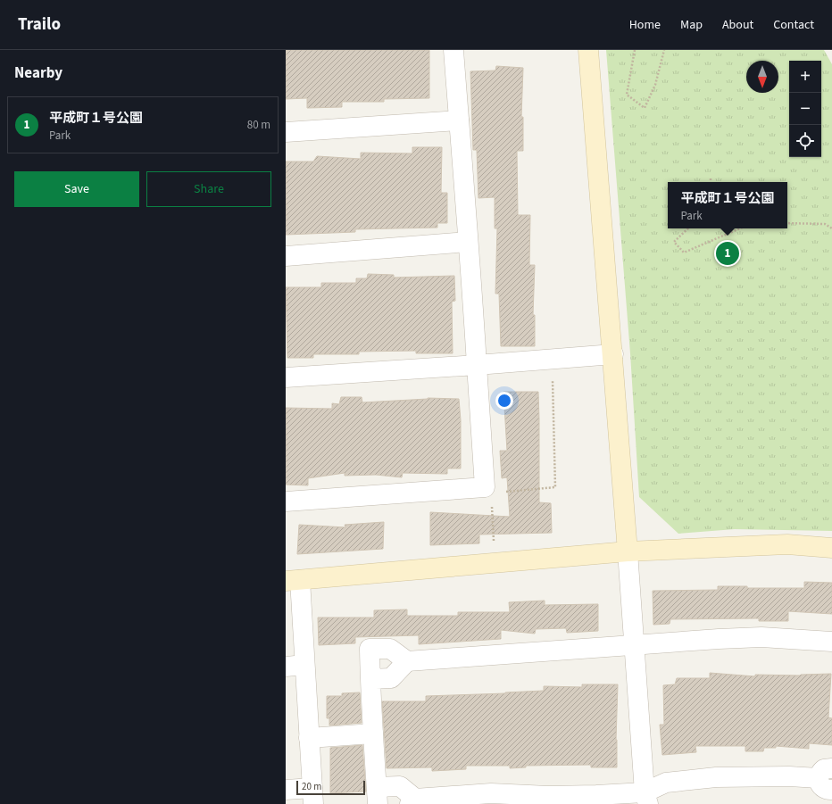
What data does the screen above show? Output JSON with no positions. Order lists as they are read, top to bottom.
{
  "scale_bar": "20 m",
  "north": "bottom",
  "page": {
    "header": "Trailo",
    "nav": [
      "Home",
      "Map",
      "About",
      "Contact"
    ],
    "heading": "Nearby",
    "map_buttons": ["+", "−"],
    "list": [
      {
        "mark": "1",
        "name": "平成町１号公園",
        "note": "Park",
        "value": "80 m"
      }
    ],
    "buttons": ["Save", "Share"],
    "popup": ["平成町１号公園", "Park"],
    "pins": "1",
    "scale": "20 m"
  }
}
